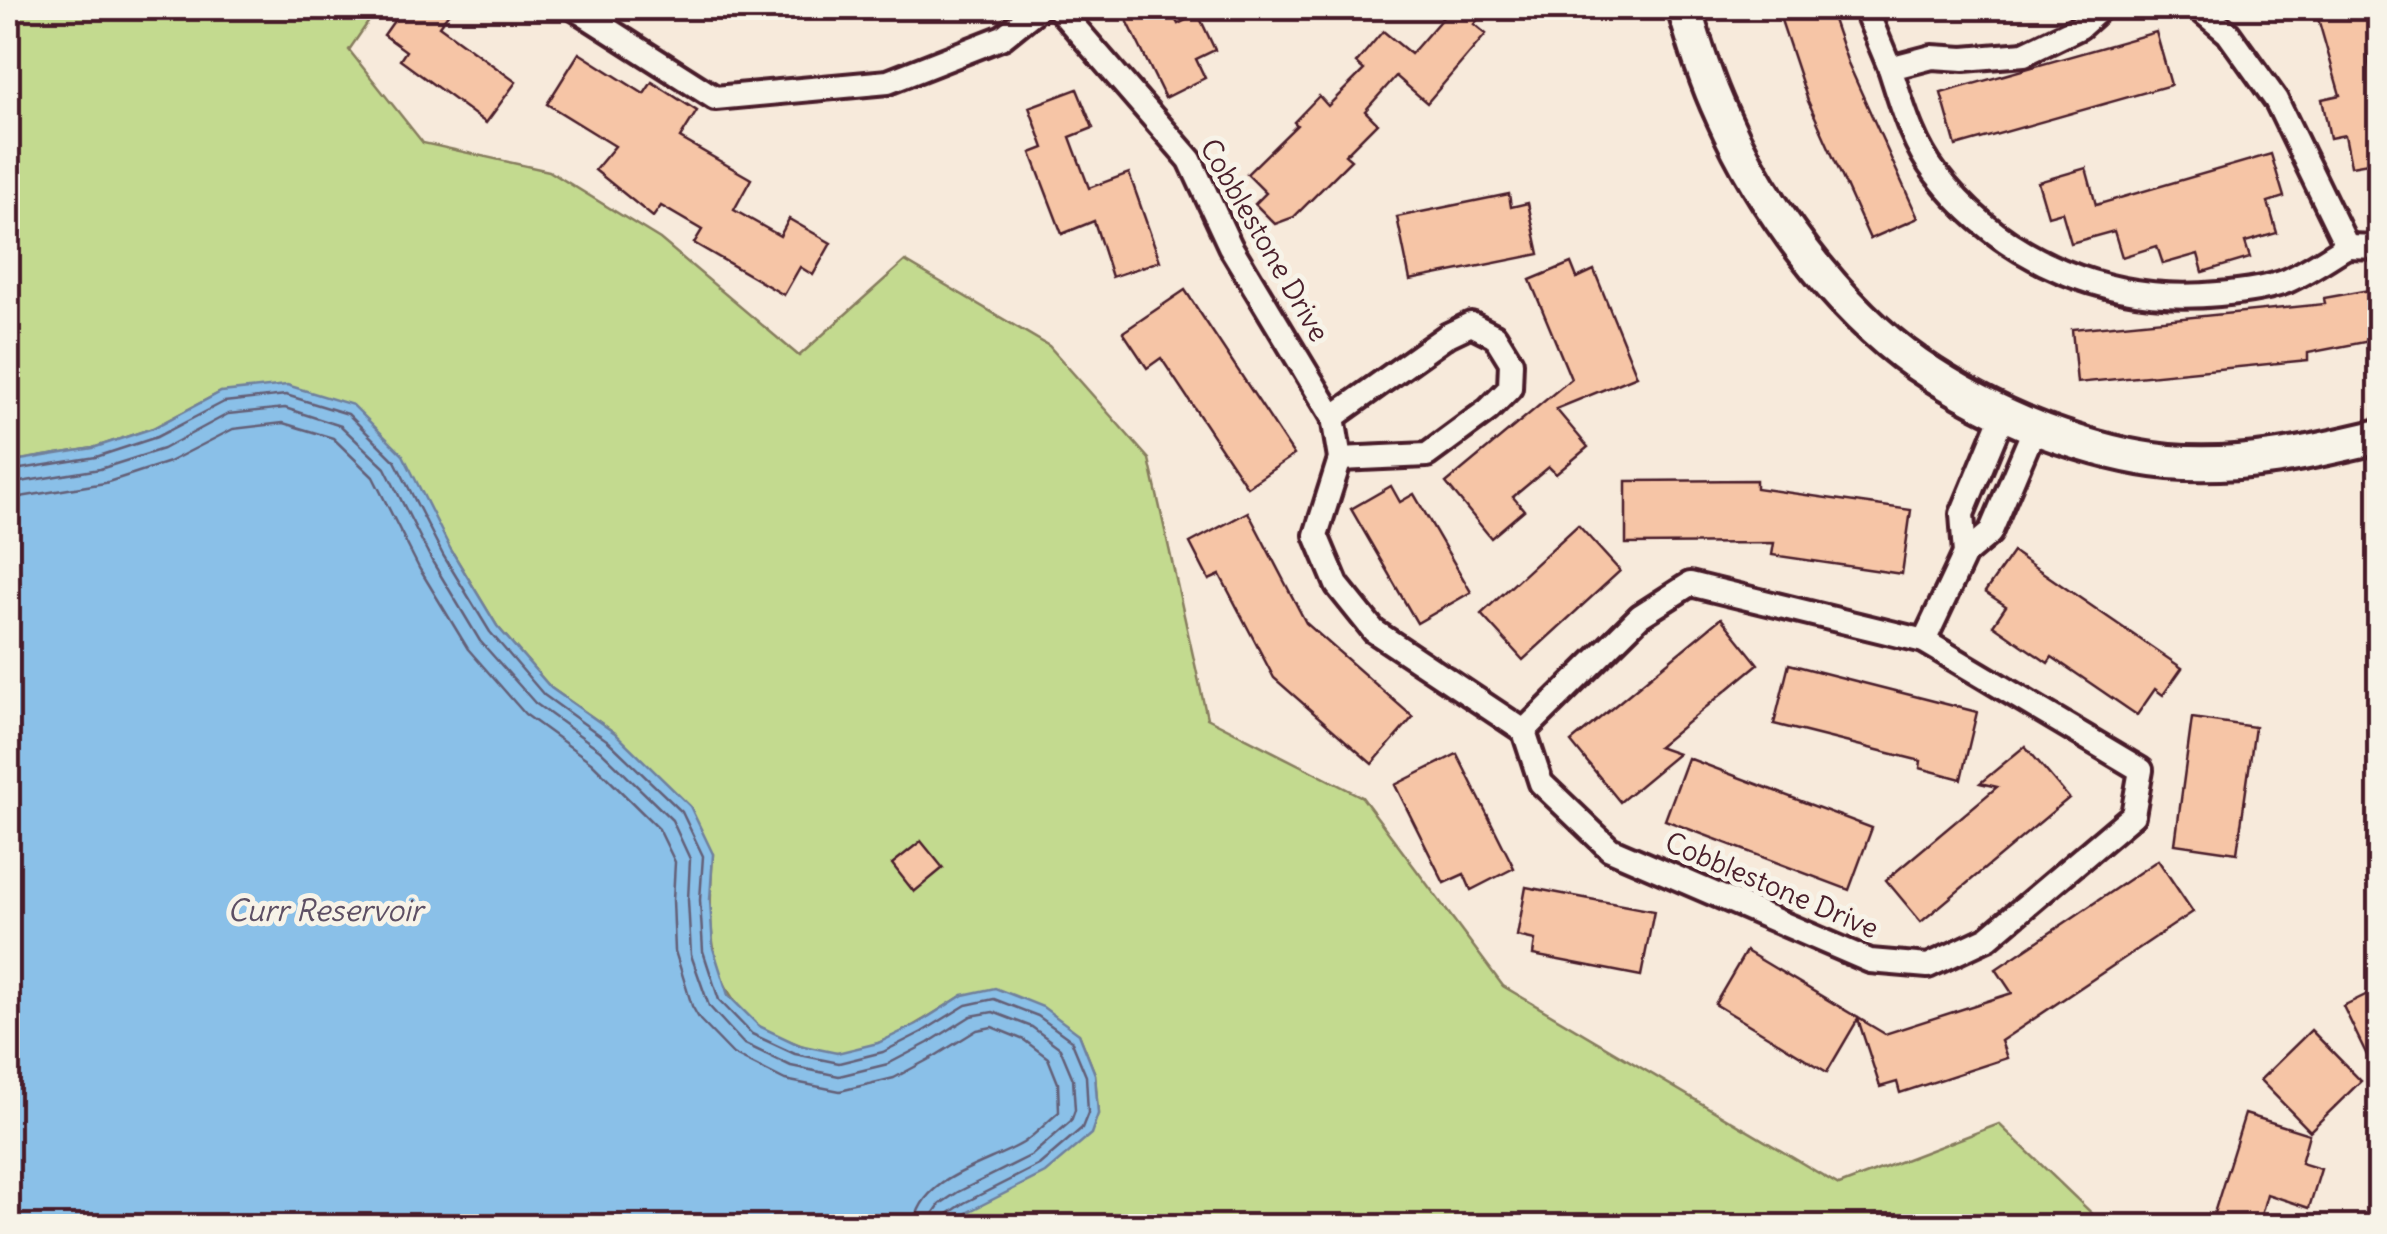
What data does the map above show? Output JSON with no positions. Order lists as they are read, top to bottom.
{
  "streets": {
    "street": ["Cobblestone Drive"]
  },
  "water": ["Curr Reservoir"]
}
